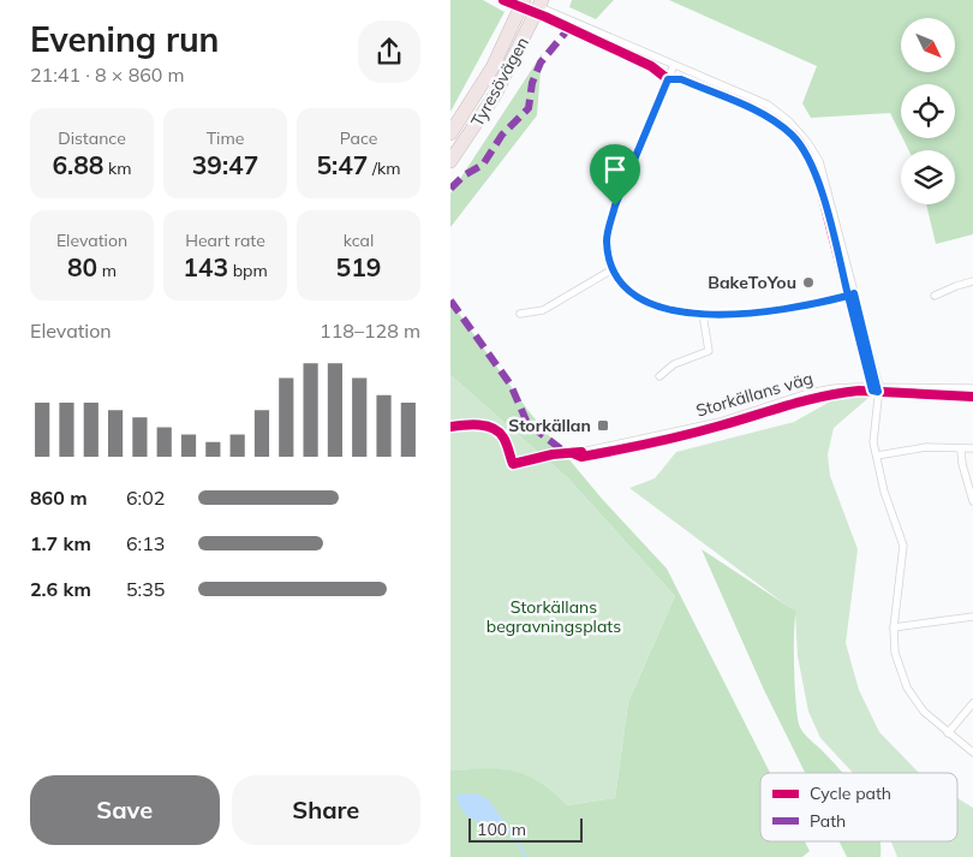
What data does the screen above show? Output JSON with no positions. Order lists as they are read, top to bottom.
{
  "streets": {
    "highway": ["Tyresövägen"],
    "street": ["Storkällans väg"]
  },
  "parks": ["Storkällans begravningsplats"],
  "places": {
    "other": ["BakeToYou"],
    "transit": ["Storkällan"]
  },
  "legend": ["Cycle path", "Path"],
  "scale_bar": "100 m",
  "north": "bottom right",
  "page": {
    "heading": ["Evening run", "21:41 · 8 × 860 m"],
    "stats": [
      ["Distance", "6.88 km"],
      ["Time", "39:47"],
      ["Pace", "5:47 /km"],
      ["Elevation", "80 m"],
      ["Heart rate", "143 bpm"],
      ["kcal", "519"]
    ],
    "chart": ["Elevation", "118–128 m"],
    "list": [
      {
        "name": "860 m",
        "note": "6:02"
      },
      {
        "name": "1.7 km",
        "note": "6:13"
      },
      {
        "name": "2.6 km",
        "note": "5:35"
      }
    ],
    "buttons": ["Save", "Share"],
    "scale": "100 m"
  }
}
